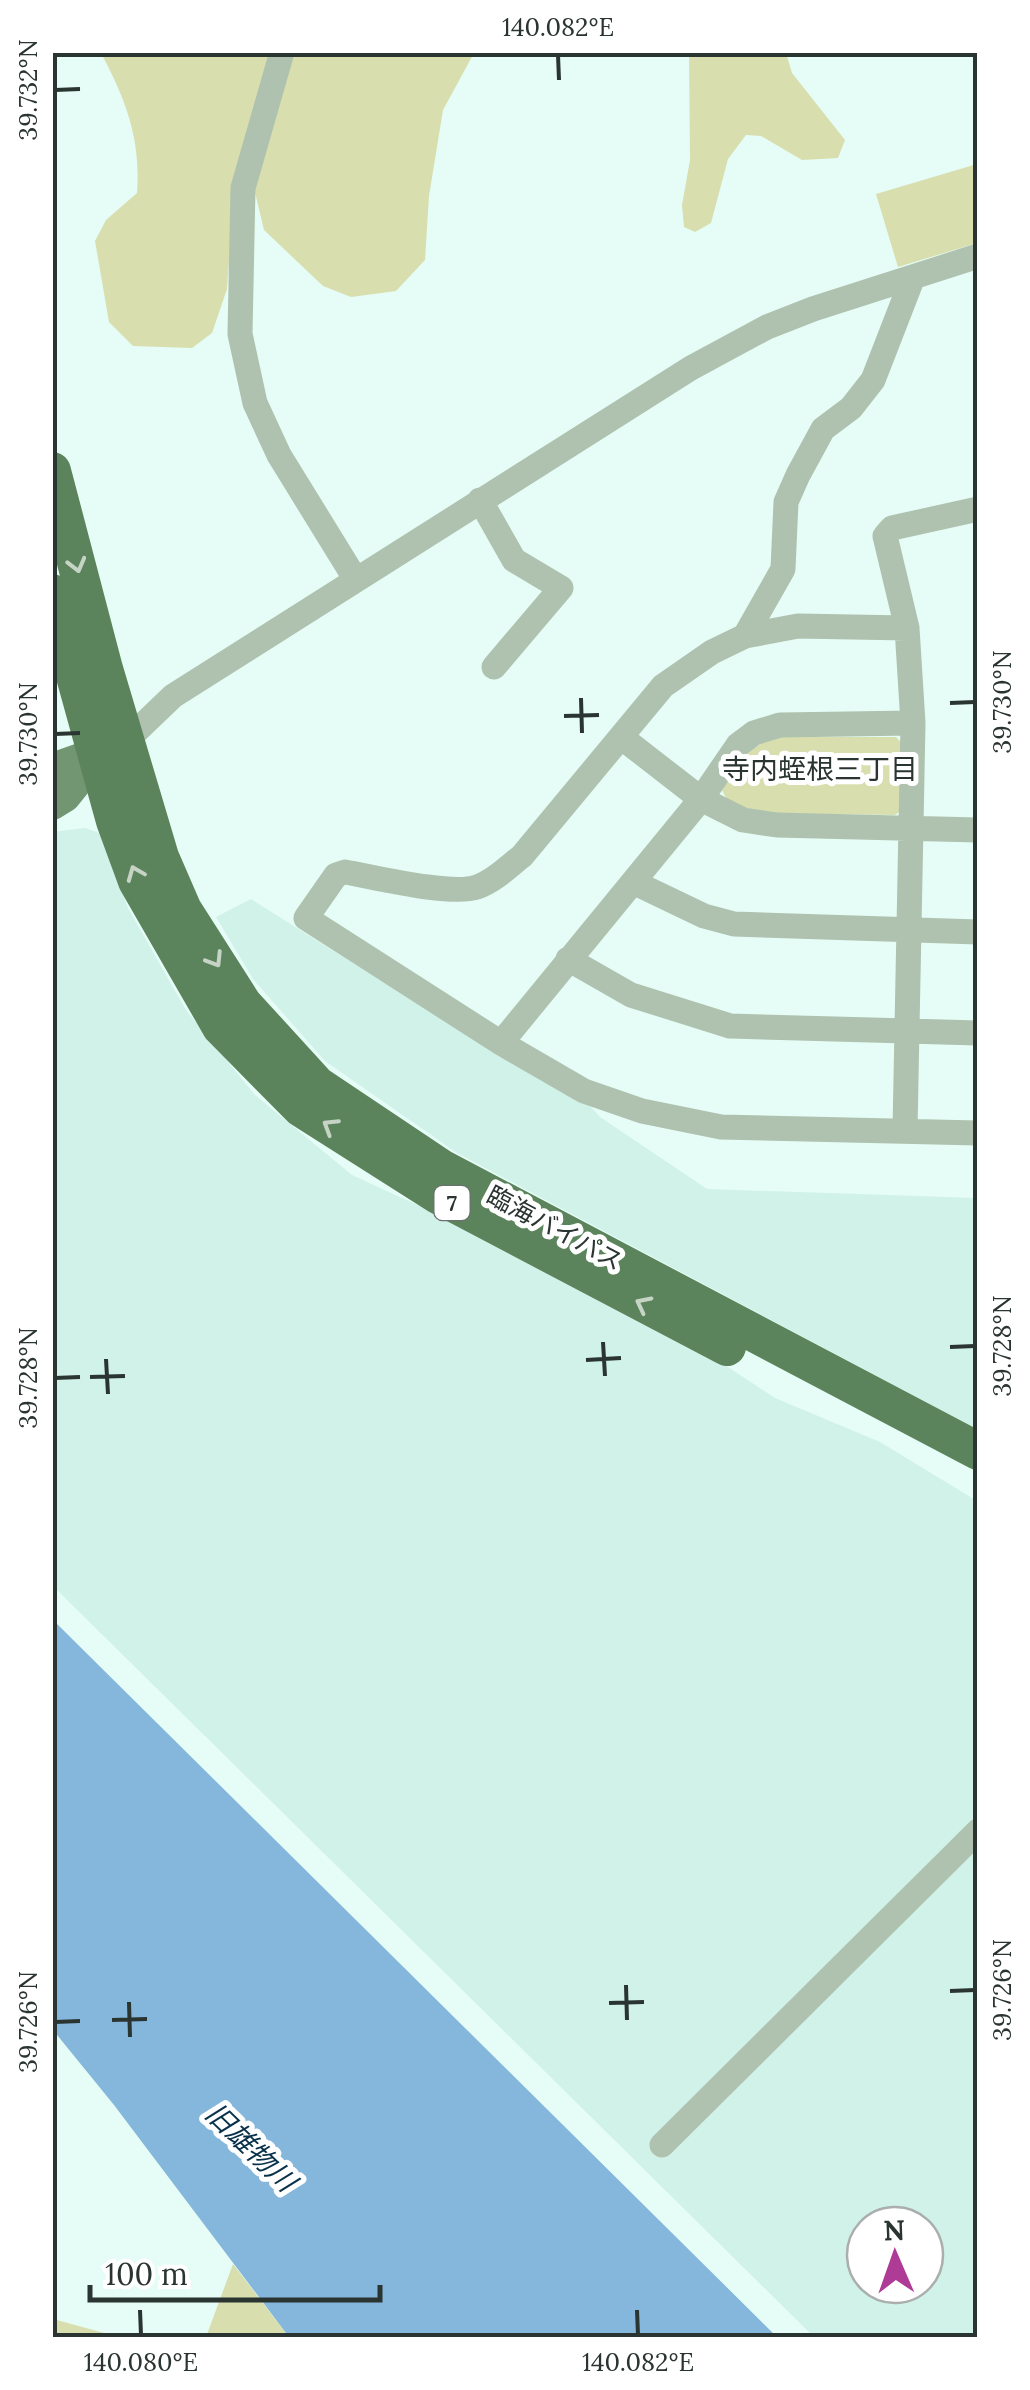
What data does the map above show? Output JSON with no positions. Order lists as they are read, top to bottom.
{
  "streets": {
    "highway": ["7", "臨海バイパス"]
  },
  "districts": ["寺内蛭根三丁目"],
  "water": ["旧雄物川"],
  "scale_bar": "100 m",
  "north": "top",
  "coordinates": [
    "140.082°E",
    "39.732°N",
    "39.730°N",
    "39.728°N",
    "39.726°N",
    "140.080°E"
  ]
}
